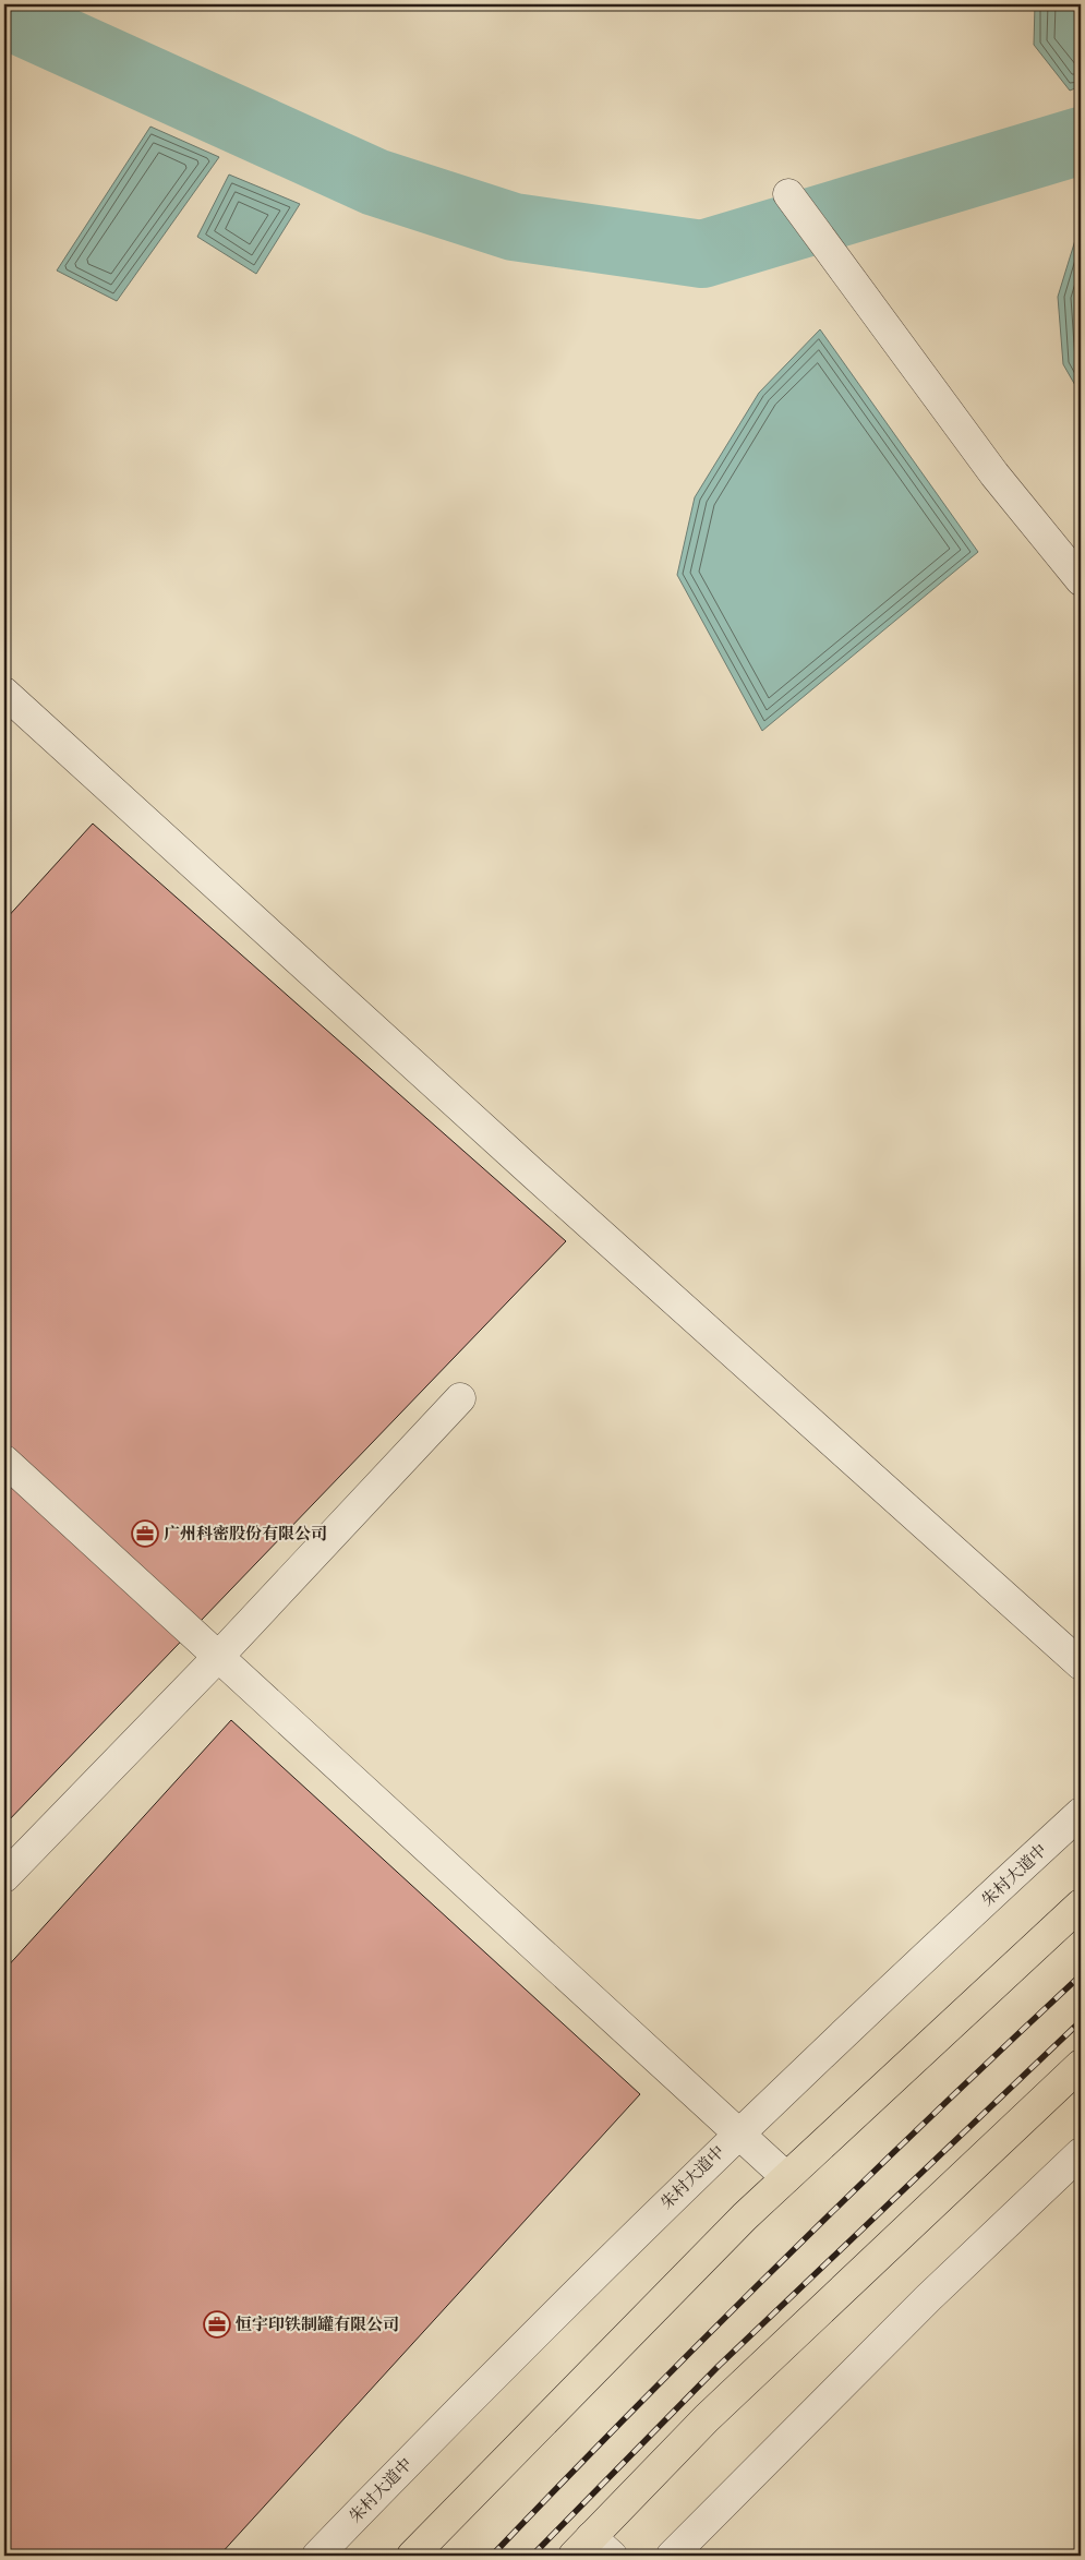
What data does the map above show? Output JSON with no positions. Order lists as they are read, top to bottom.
{
  "streets": {
    "street": ["朱村大道中"]
  },
  "places": {
    "office": ["广州科密股份有限公司", "恒宇印铁制罐有限公司"]
  }
}
